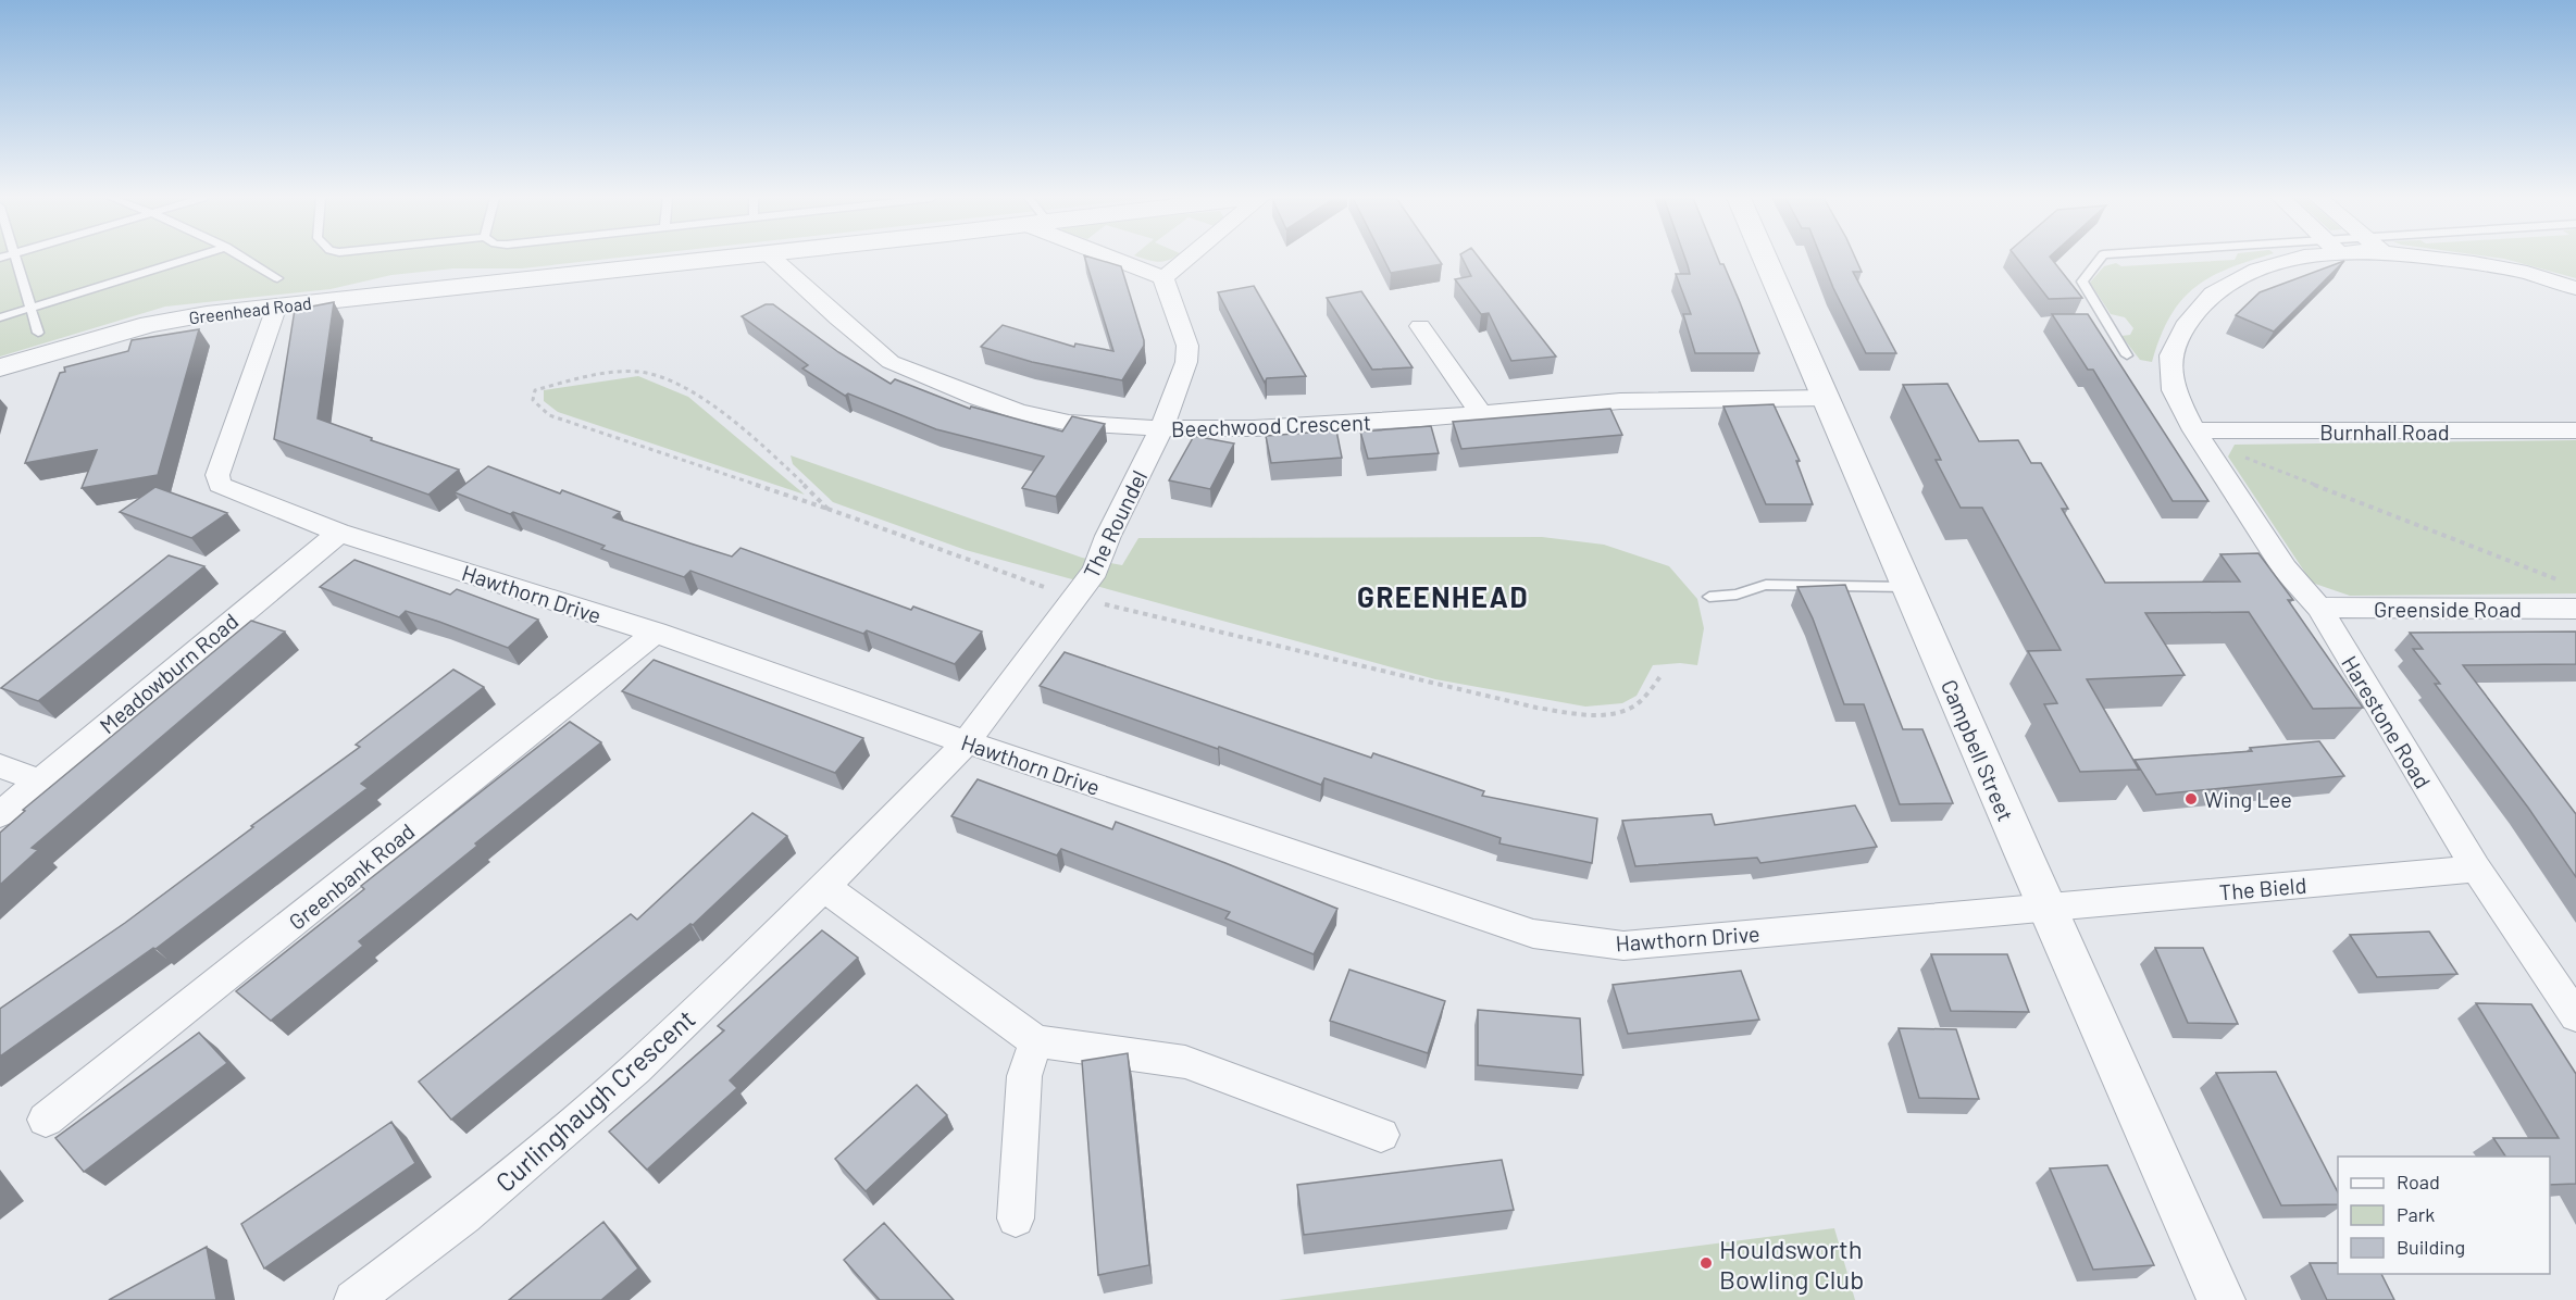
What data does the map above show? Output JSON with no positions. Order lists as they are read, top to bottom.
{
  "streets": {
    "street": [
      "Greenhead Road",
      "Beechwood Crescent",
      "Burnhall Road",
      "The Roundel",
      "Hawthorn Drive",
      "Greenside Road",
      "Meadowburn Road",
      "Harestone Road",
      "Campbell Street",
      "Greenbank Road",
      "The Bield",
      "Curlinghaugh Crescent"
    ]
  },
  "crossings": [
    ["Greenhead Road", "Hawthorn Drive"],
    ["Beechwood Crescent", "The Roundel"],
    ["Beechwood Crescent", "Campbell Street"],
    ["Burnhall Road", "Harestone Road"],
    ["The Roundel", "Hawthorn Drive"],
    ["The Roundel", "Curlinghaugh Crescent"],
    ["Hawthorn Drive", "Meadowburn Road"],
    ["Hawthorn Drive", "Campbell Street"],
    ["Hawthorn Drive", "Greenbank Road"],
    ["Hawthorn Drive", "The Bield"],
    ["Hawthorn Drive", "Curlinghaugh Crescent"],
    ["Greenside Road", "Harestone Road"],
    ["Harestone Road", "The Bield"],
    ["Campbell Street", "The Bield"]
  ],
  "districts": ["GREENHEAD"],
  "places": ["Wing Lee", "Houldsworth Bowling Club"],
  "legend": ["Road", "Park", "Building"]
}
